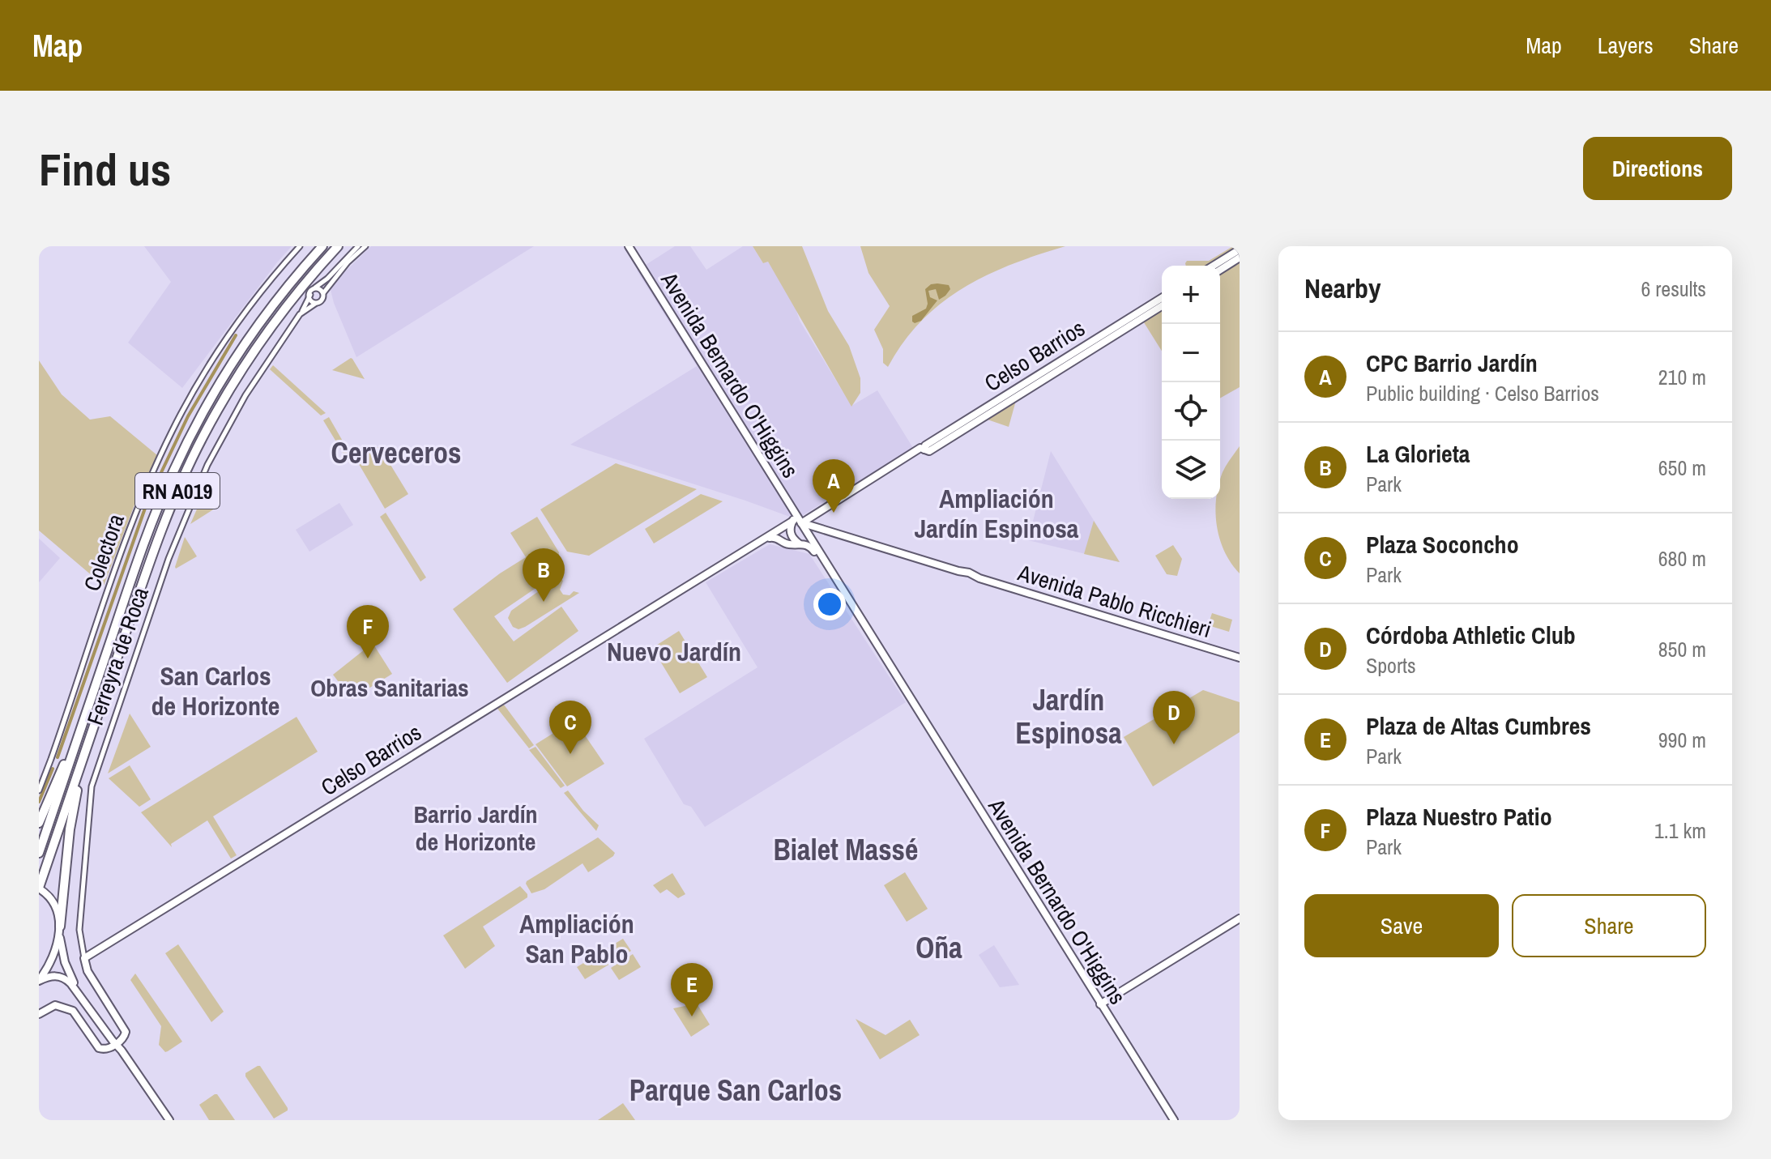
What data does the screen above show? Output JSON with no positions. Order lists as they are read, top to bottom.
{
  "streets": {
    "highway": ["RN A019"],
    "main road": [
      "Celso Barrios",
      "Avenida Bernardo O'Higgins",
      "Avenida Pablo Ricchieri",
      "Ferreyra de Roca"
    ],
    "street": ["Colectora"]
  },
  "crossings": [
    ["Celso Barrios", "Avenida Bernardo O'Higgins"],
    ["Celso Barrios", "Avenida Pablo Ricchieri"],
    ["Celso Barrios", "Ferreyra de Roca"],
    ["Avenida Bernardo O'Higgins", "Avenida Pablo Ricchieri"]
  ],
  "districts": [
    "Cerveceros",
    "Ampliación Jardín Espinosa",
    "Nuevo Jardín",
    "San Carlos de Horizonte",
    "Obras Sanitarias",
    "Jardín Espinosa",
    "Barrio Jardín de Horizonte",
    "Bialet Massé",
    "Ampliación San Pablo",
    "Oña",
    "Parque San Carlos"
  ],
  "page": {
    "header": "Map",
    "nav": ["Map", "Layers", "Share"],
    "buttons": [
      "Directions",
      ["Save", "Share"]
    ],
    "title": "Find us",
    "heading": ["Nearby", "6 results"],
    "map_buttons": ["+", "−"],
    "list": [
      {
        "mark": "A",
        "name": "CPC Barrio Jardín",
        "note": "Public building · Celso Barrios",
        "value": "210 m"
      },
      {
        "mark": "B",
        "name": "La Glorieta",
        "note": "Park",
        "value": "650 m"
      },
      {
        "mark": "C",
        "name": "Plaza Soconcho",
        "note": "Park",
        "value": "680 m"
      },
      {
        "mark": "D",
        "name": "Córdoba Athletic Club",
        "note": "Sports",
        "value": "850 m"
      },
      {
        "mark": "E",
        "name": "Plaza de Altas Cumbres",
        "note": "Park",
        "value": "990 m"
      },
      {
        "mark": "F",
        "name": "Plaza Nuestro Patio",
        "note": "Park",
        "value": "1.1 km"
      }
    ],
    "pins": [
      "A",
      "B",
      "F",
      "D",
      "C",
      "E"
    ]
  }
}
